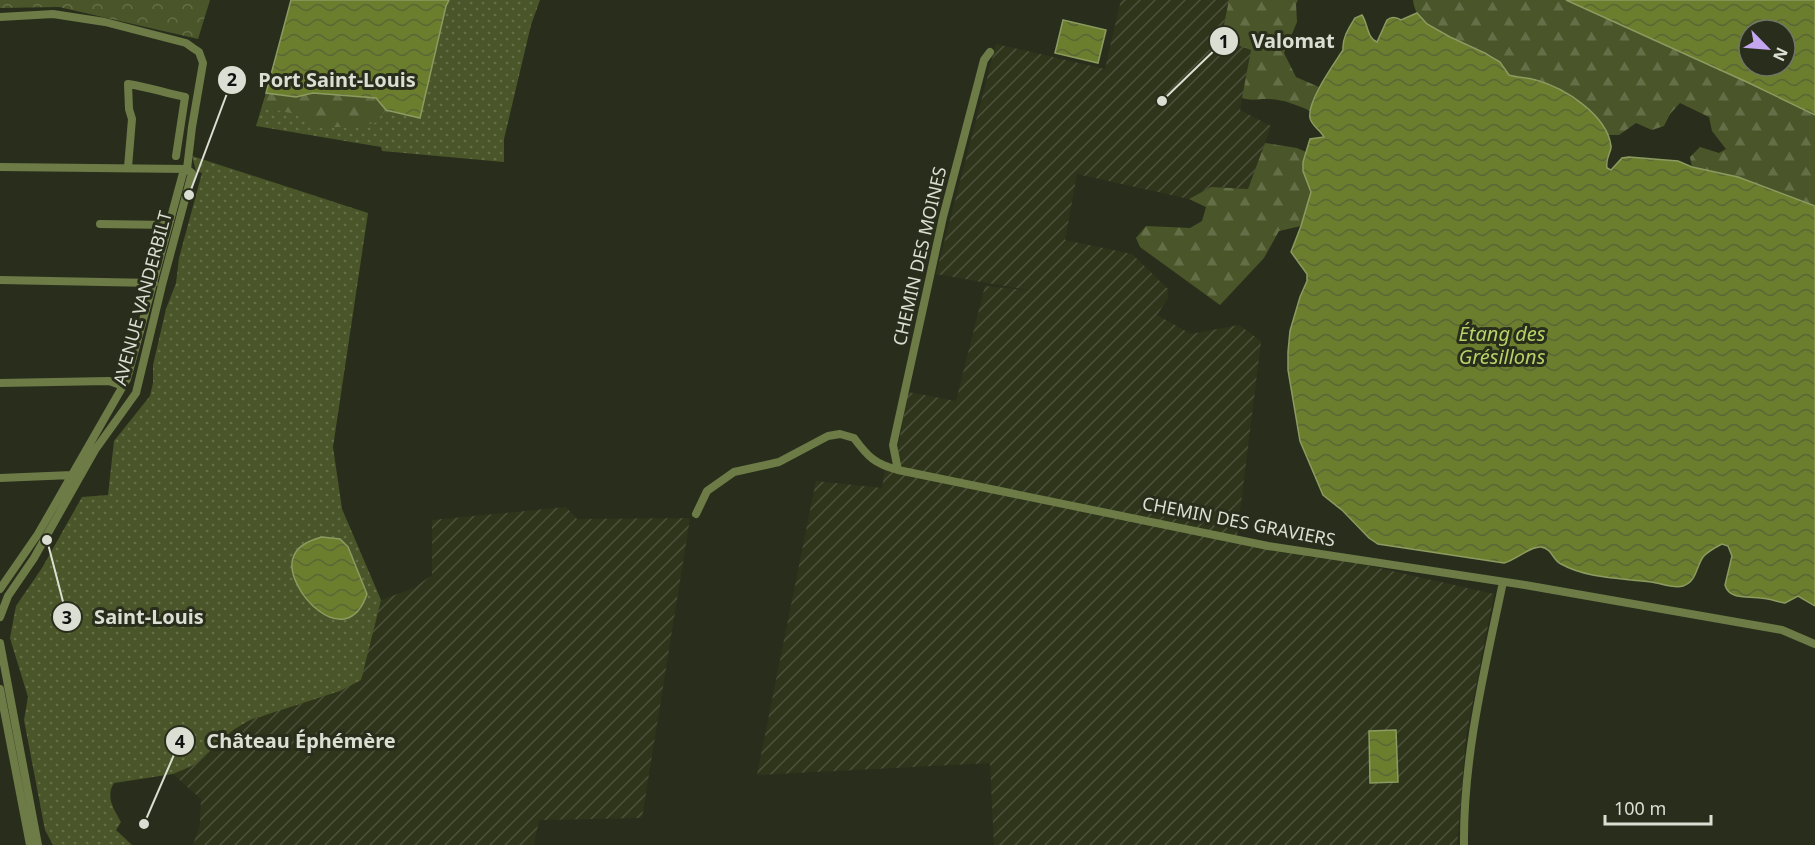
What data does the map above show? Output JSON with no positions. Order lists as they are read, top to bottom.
{
  "streets": {
    "street": ["CHEMIN DES MOINES", "AVENUE VANDERBILT", "CHEMIN DES GRAVIERS"]
  },
  "crossings": [
    ["CHEMIN DES MOINES", "CHEMIN DES GRAVIERS"]
  ],
  "water": ["Étang des Grésillons"],
  "places": [
    "Valomat",
    "Port Saint-Louis",
    "Saint-Louis",
    "Château Éphémère"
  ],
  "scale_bar": "100 m",
  "north": "bottom right"
}
